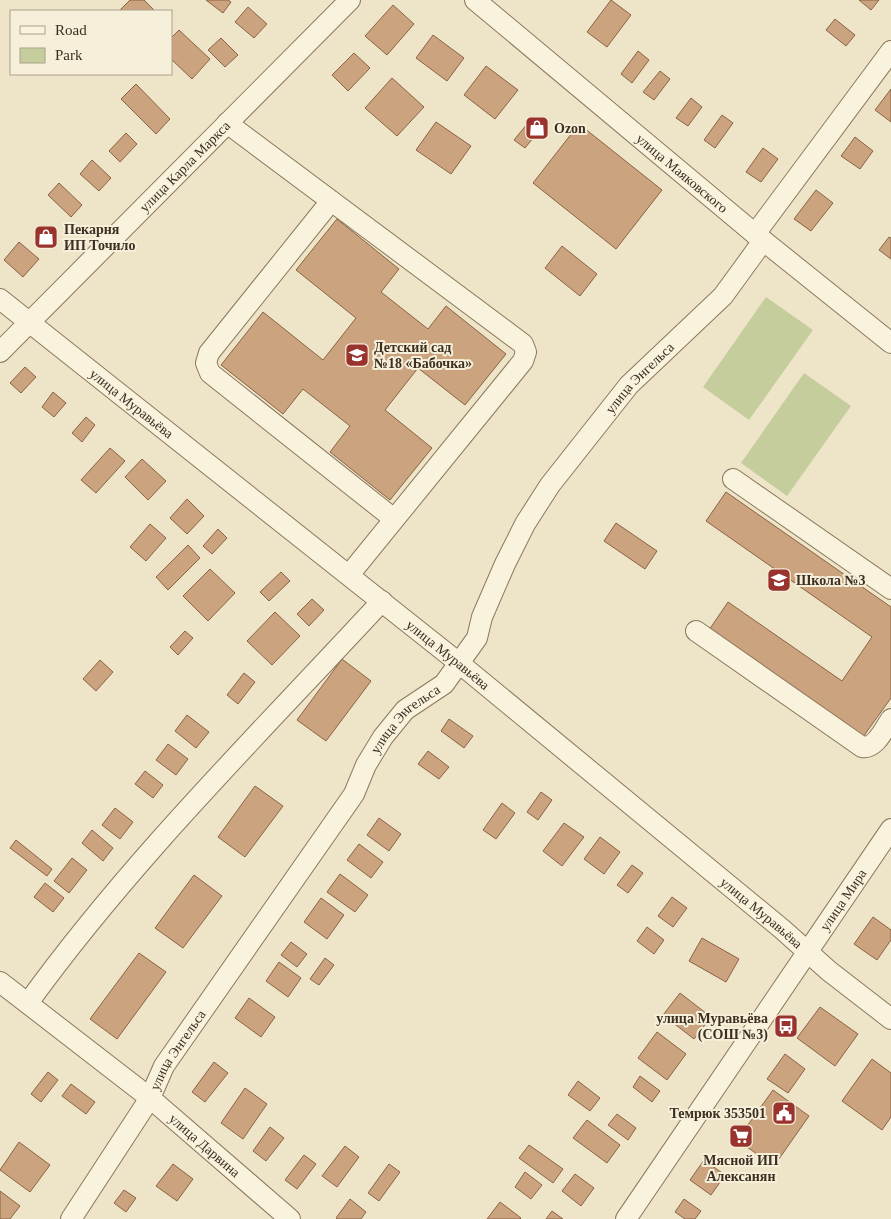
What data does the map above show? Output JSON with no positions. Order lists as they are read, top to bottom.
{
  "streets": {
    "street": [
      "улица Карла Маркса",
      "улица Маяковского",
      "улица Энгельса",
      "улица Муравьёва",
      "улица Мира",
      "улица Дарвина"
    ]
  },
  "crossings": [
    ["улица Карла Маркса", "улица Муравьёва"],
    ["улица Маяковского", "улица Энгельса"],
    ["улица Энгельса", "улица Муравьёва"],
    ["улица Энгельса", "улица Дарвина"],
    ["улица Муравьёва", "улица Мира"]
  ],
  "places": {
    "shop": ["Ozon", "Пекарня ИП Точило"],
    "school or university": ["Детский сад №18 «Бабочка»", "Школа №3"],
    "bus stop": ["улица Муравьёва (СОШ №3)"],
    "public building": ["Темрюк 353501"],
    "supermarket": ["Мясной ИП Алексанян"]
  },
  "legend": ["Road", "Park"]
}
